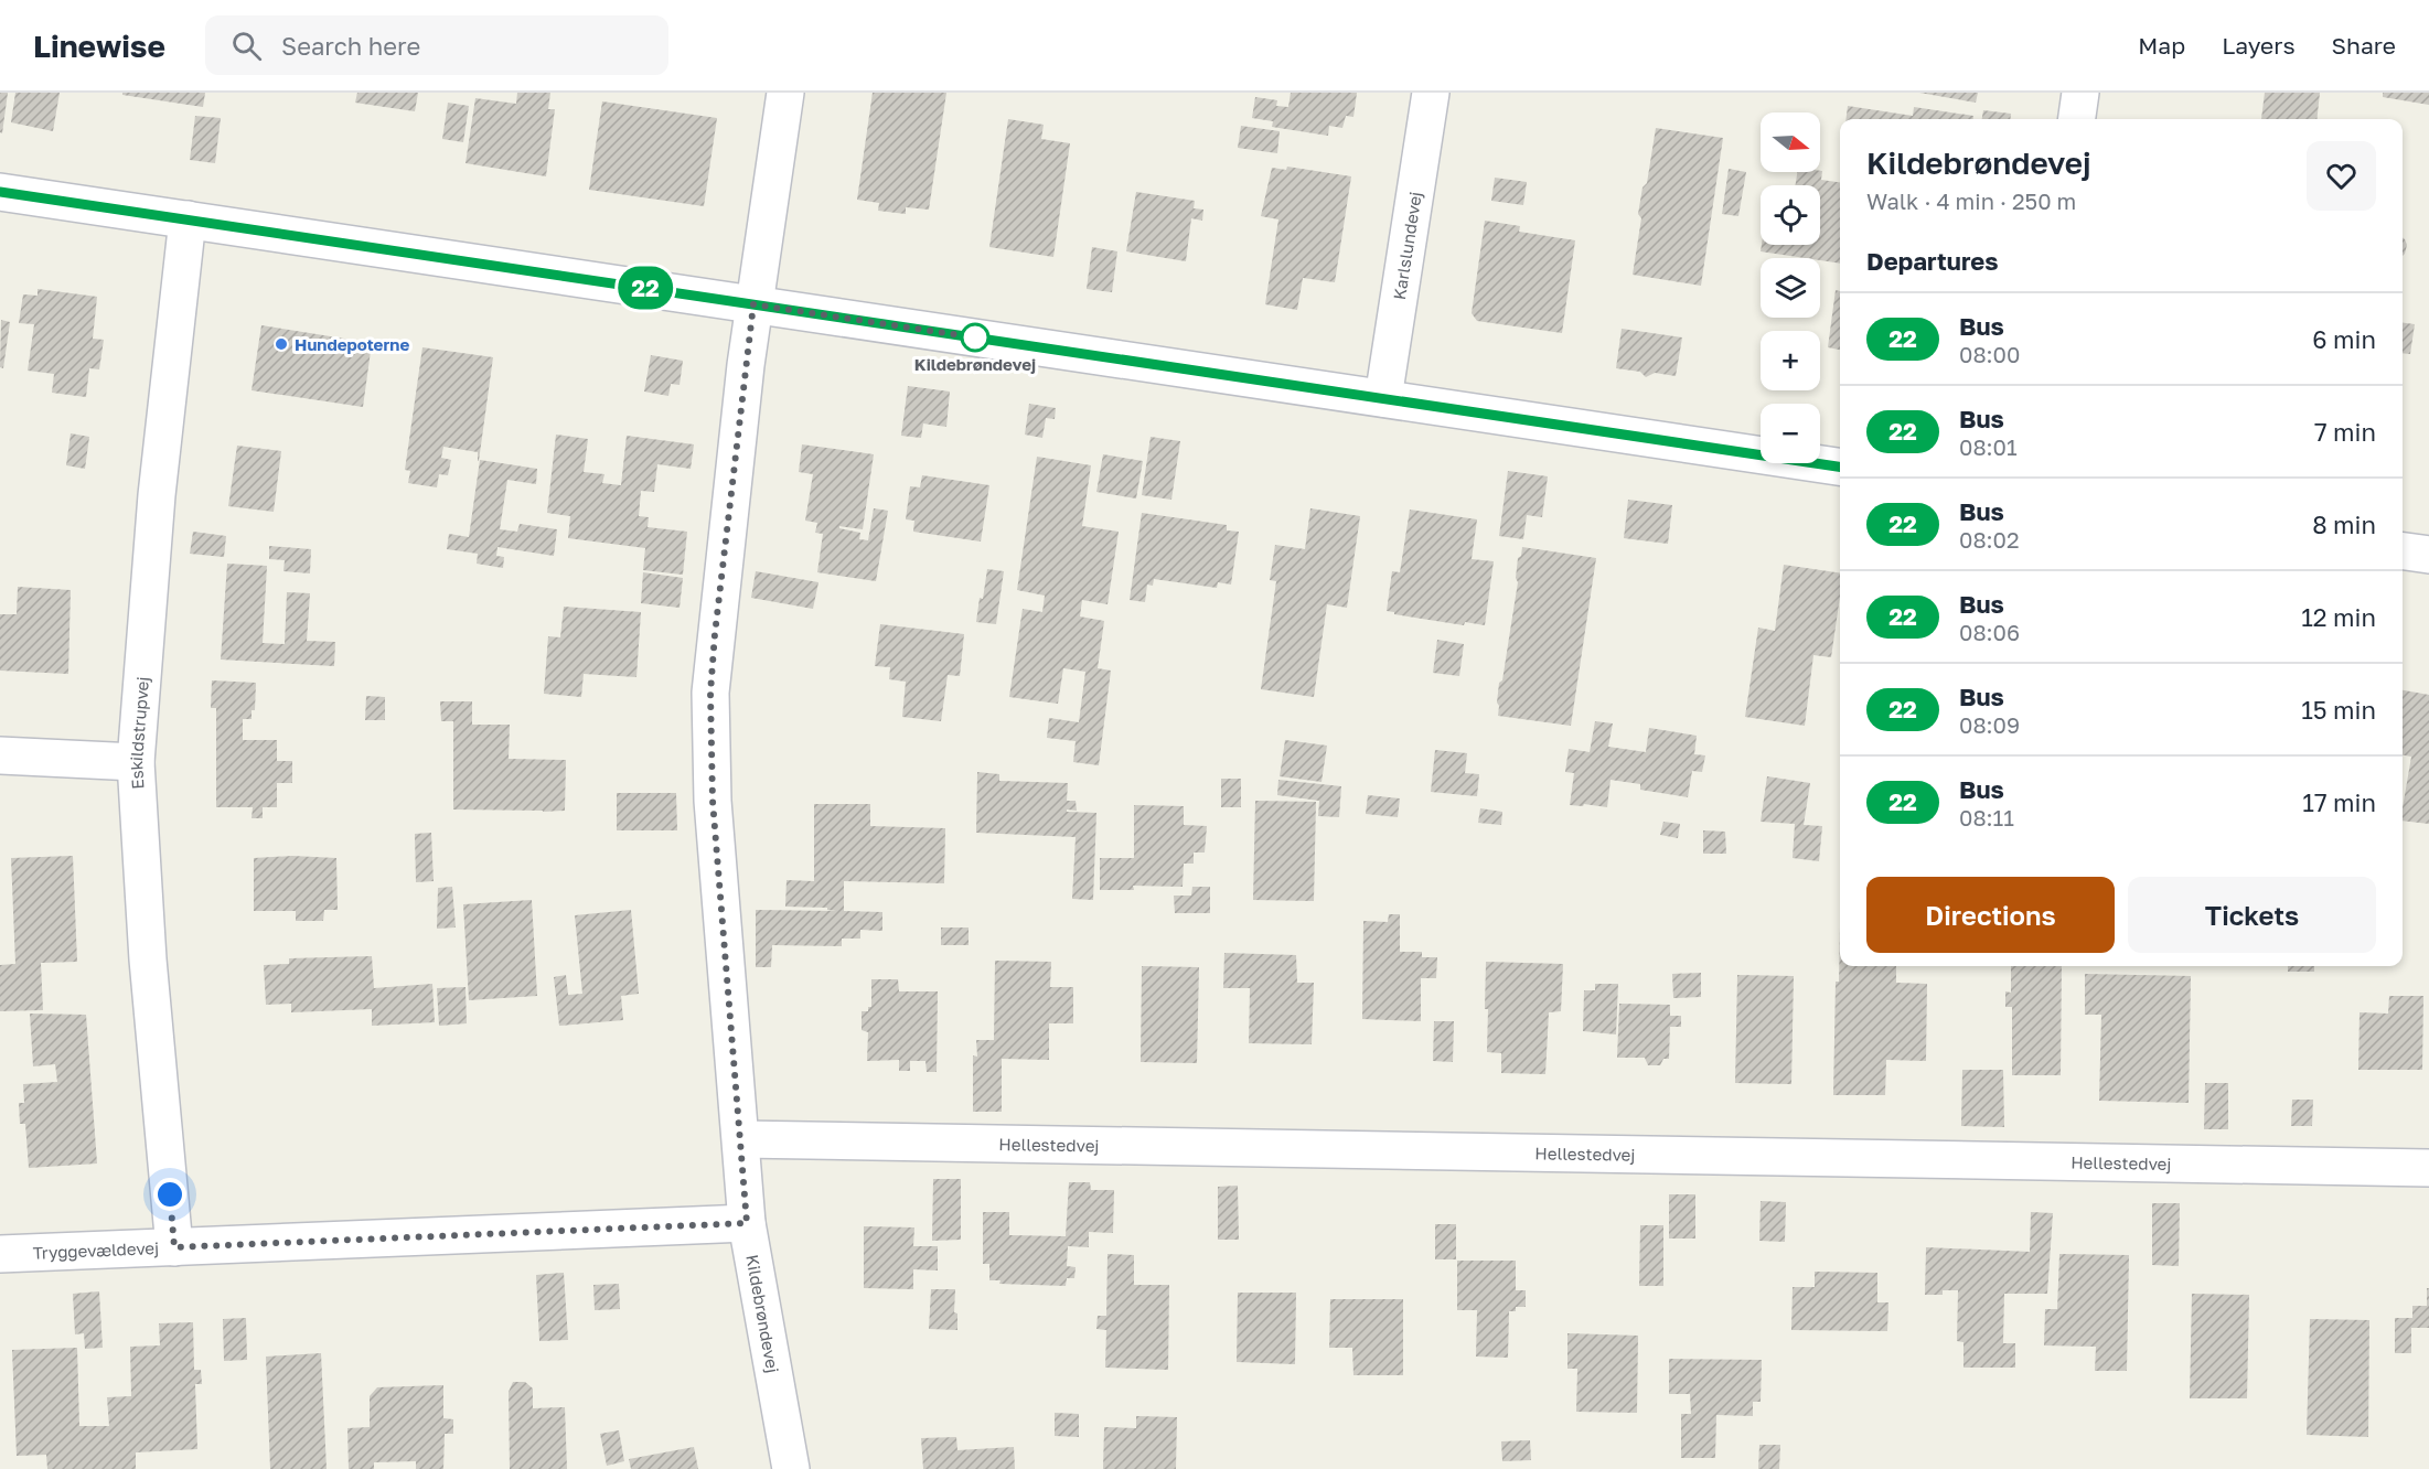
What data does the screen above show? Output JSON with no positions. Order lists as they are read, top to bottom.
{
  "streets": {
    "street": [
      "Karlslundevej",
      "Eskildstrupvej",
      "Hellestedvej",
      "Tryggevældevej",
      "Kildebrøndevej"
    ]
  },
  "crossings": [
    ["Eskildstrupvej", "Tryggevældevej"],
    ["Hellestedvej", "Kildebrøndevej"],
    ["Tryggevældevej", "Kildebrøndevej"]
  ],
  "places": ["Kildebrøndevej", "Hundepoterne"],
  "lines": ["bus line 22"],
  "north": "right",
  "page": {
    "header": "Linewise",
    "search": "Search here",
    "nav": ["Map", "Layers", "Share"],
    "on_map": "22",
    "map_buttons": ["+", "−"],
    "heading": [
      ["Kildebrøndevej", "Walk · 4 min · 250 m"],
      "Departures"
    ],
    "list": [
      {
        "mark": "22",
        "name": "Bus",
        "note": "08:00",
        "value": "6 min"
      },
      {
        "mark": "22",
        "name": "Bus",
        "note": "08:01",
        "value": "7 min"
      },
      {
        "mark": "22",
        "name": "Bus",
        "note": "08:02",
        "value": "8 min"
      },
      {
        "mark": "22",
        "name": "Bus",
        "note": "08:06",
        "value": "12 min"
      },
      {
        "mark": "22",
        "name": "Bus",
        "note": "08:09",
        "value": "15 min"
      },
      {
        "mark": "22",
        "name": "Bus",
        "note": "08:11",
        "value": "17 min"
      }
    ],
    "buttons": ["Directions", "Tickets"]
  }
}
